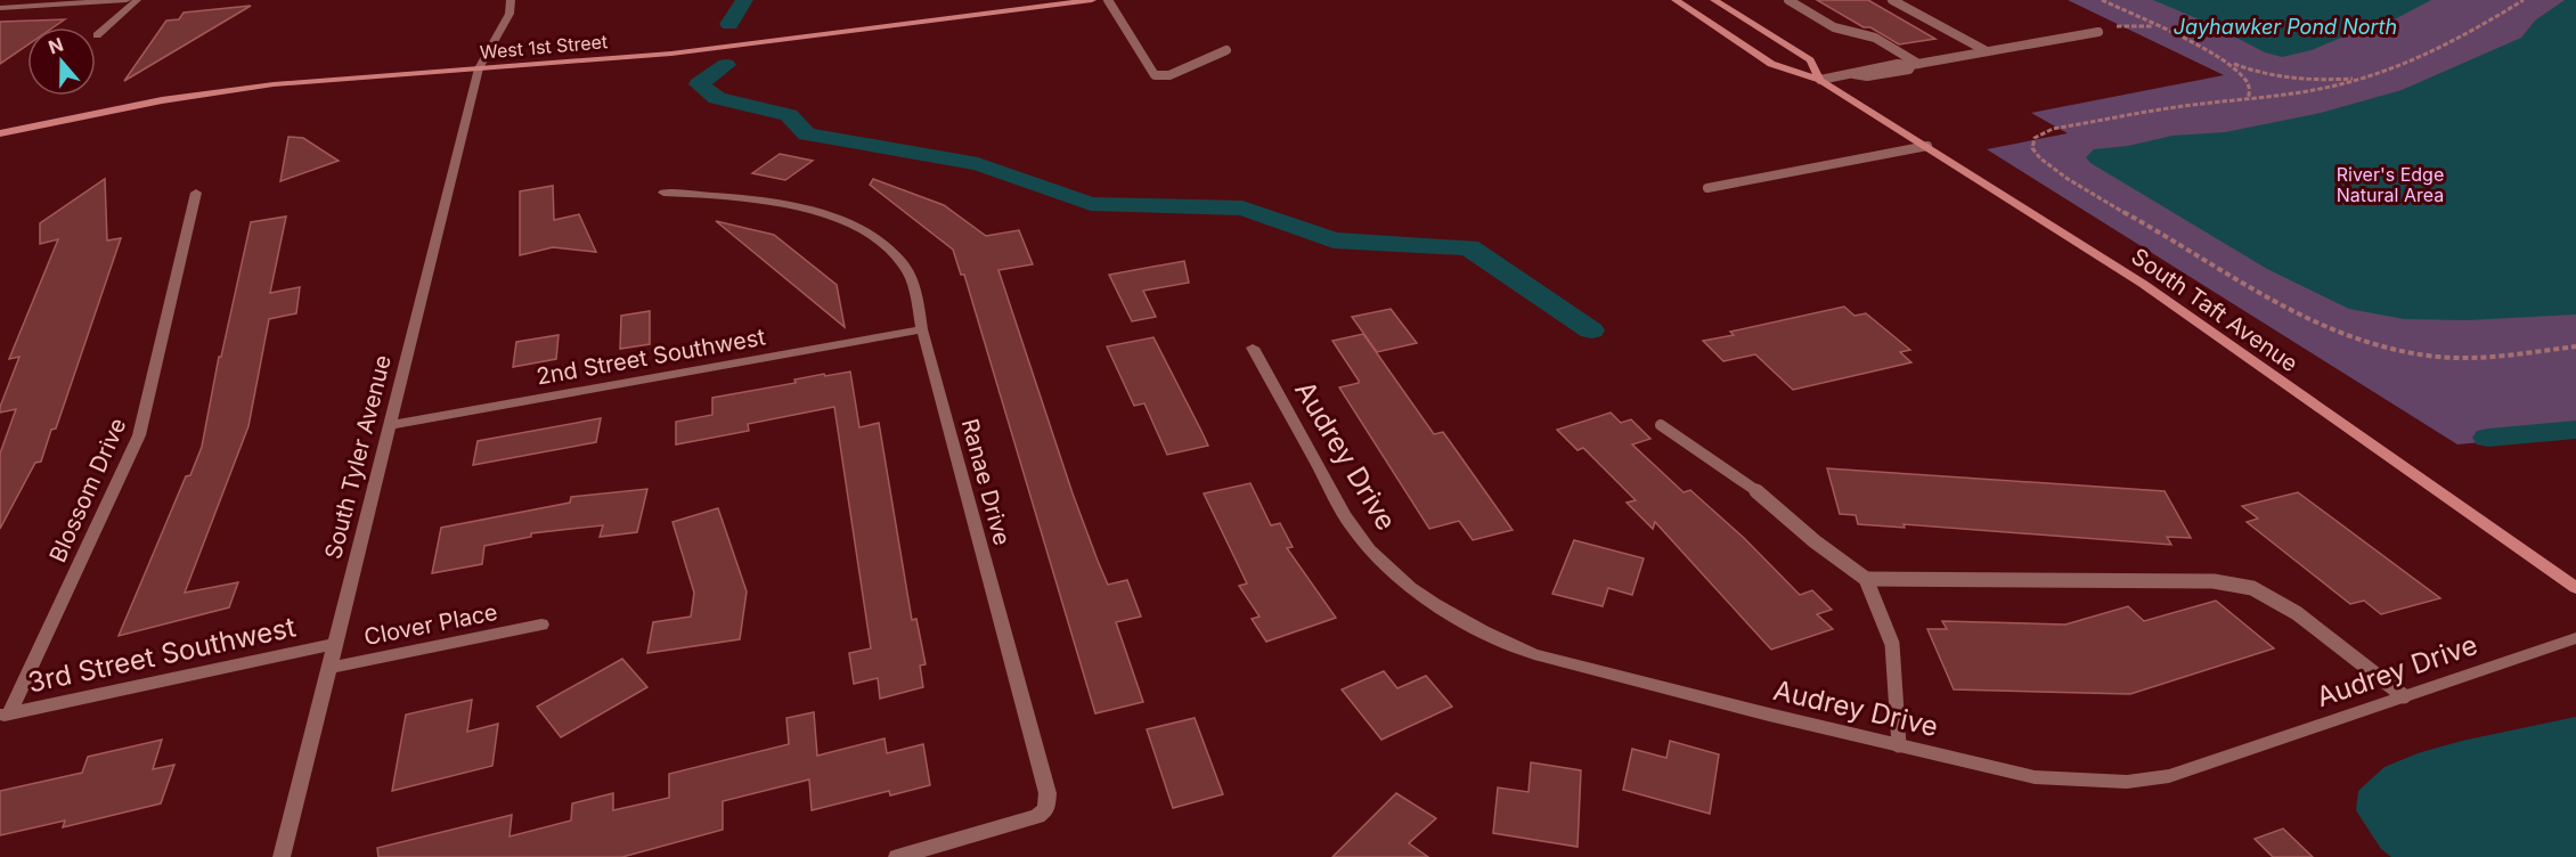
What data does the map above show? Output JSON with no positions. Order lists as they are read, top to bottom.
{
  "streets": {
    "main road": ["West 1st Street", "South Taft Avenue"],
    "street": [
      "2nd Street Southwest",
      "Audrey Drive",
      "South Tyler Avenue",
      "Ranae Drive",
      "Blossom Drive",
      "Clover Place",
      "3rd Street Southwest"
    ]
  },
  "crossings": [
    ["West 1st Street", "South Tyler Avenue"],
    ["2nd Street Southwest", "South Tyler Avenue"],
    ["2nd Street Southwest", "Ranae Drive"],
    ["South Tyler Avenue", "Clover Place"],
    ["South Tyler Avenue", "3rd Street Southwest"],
    ["Blossom Drive", "3rd Street Southwest"]
  ],
  "water": ["Jayhawker Pond North"],
  "parks": ["River's Edge Natural Area"],
  "north": "top"
}
